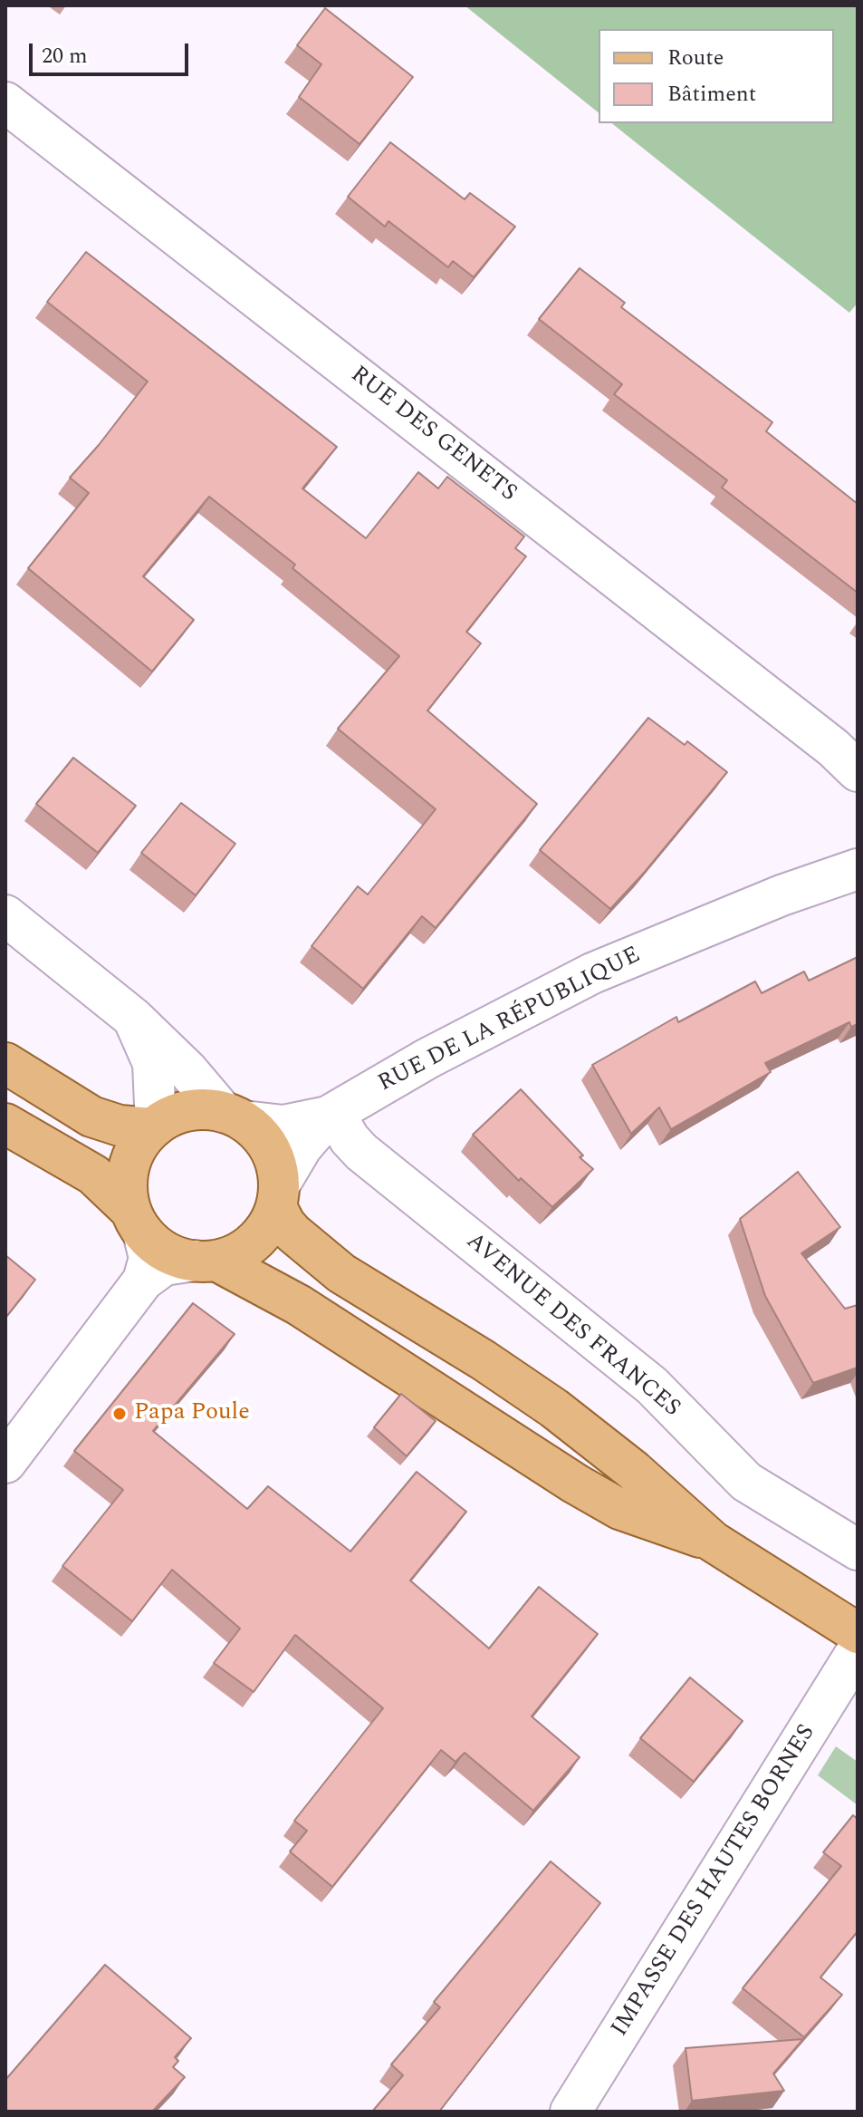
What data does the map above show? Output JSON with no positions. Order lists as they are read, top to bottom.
{
  "streets": {
    "street": [
      "RUE DES GENETS",
      "RUE DE LA RÉPUBLIQUE",
      "AVENUE DES FRANCES",
      "IMPASSE DES HAUTES BORNES"
    ]
  },
  "crossings": [
    ["RUE DE LA RÉPUBLIQUE", "AVENUE DES FRANCES"]
  ],
  "places": ["Papa Poule"],
  "legend": ["Route", "Bâtiment"],
  "scale_bar": "20 m"
}
